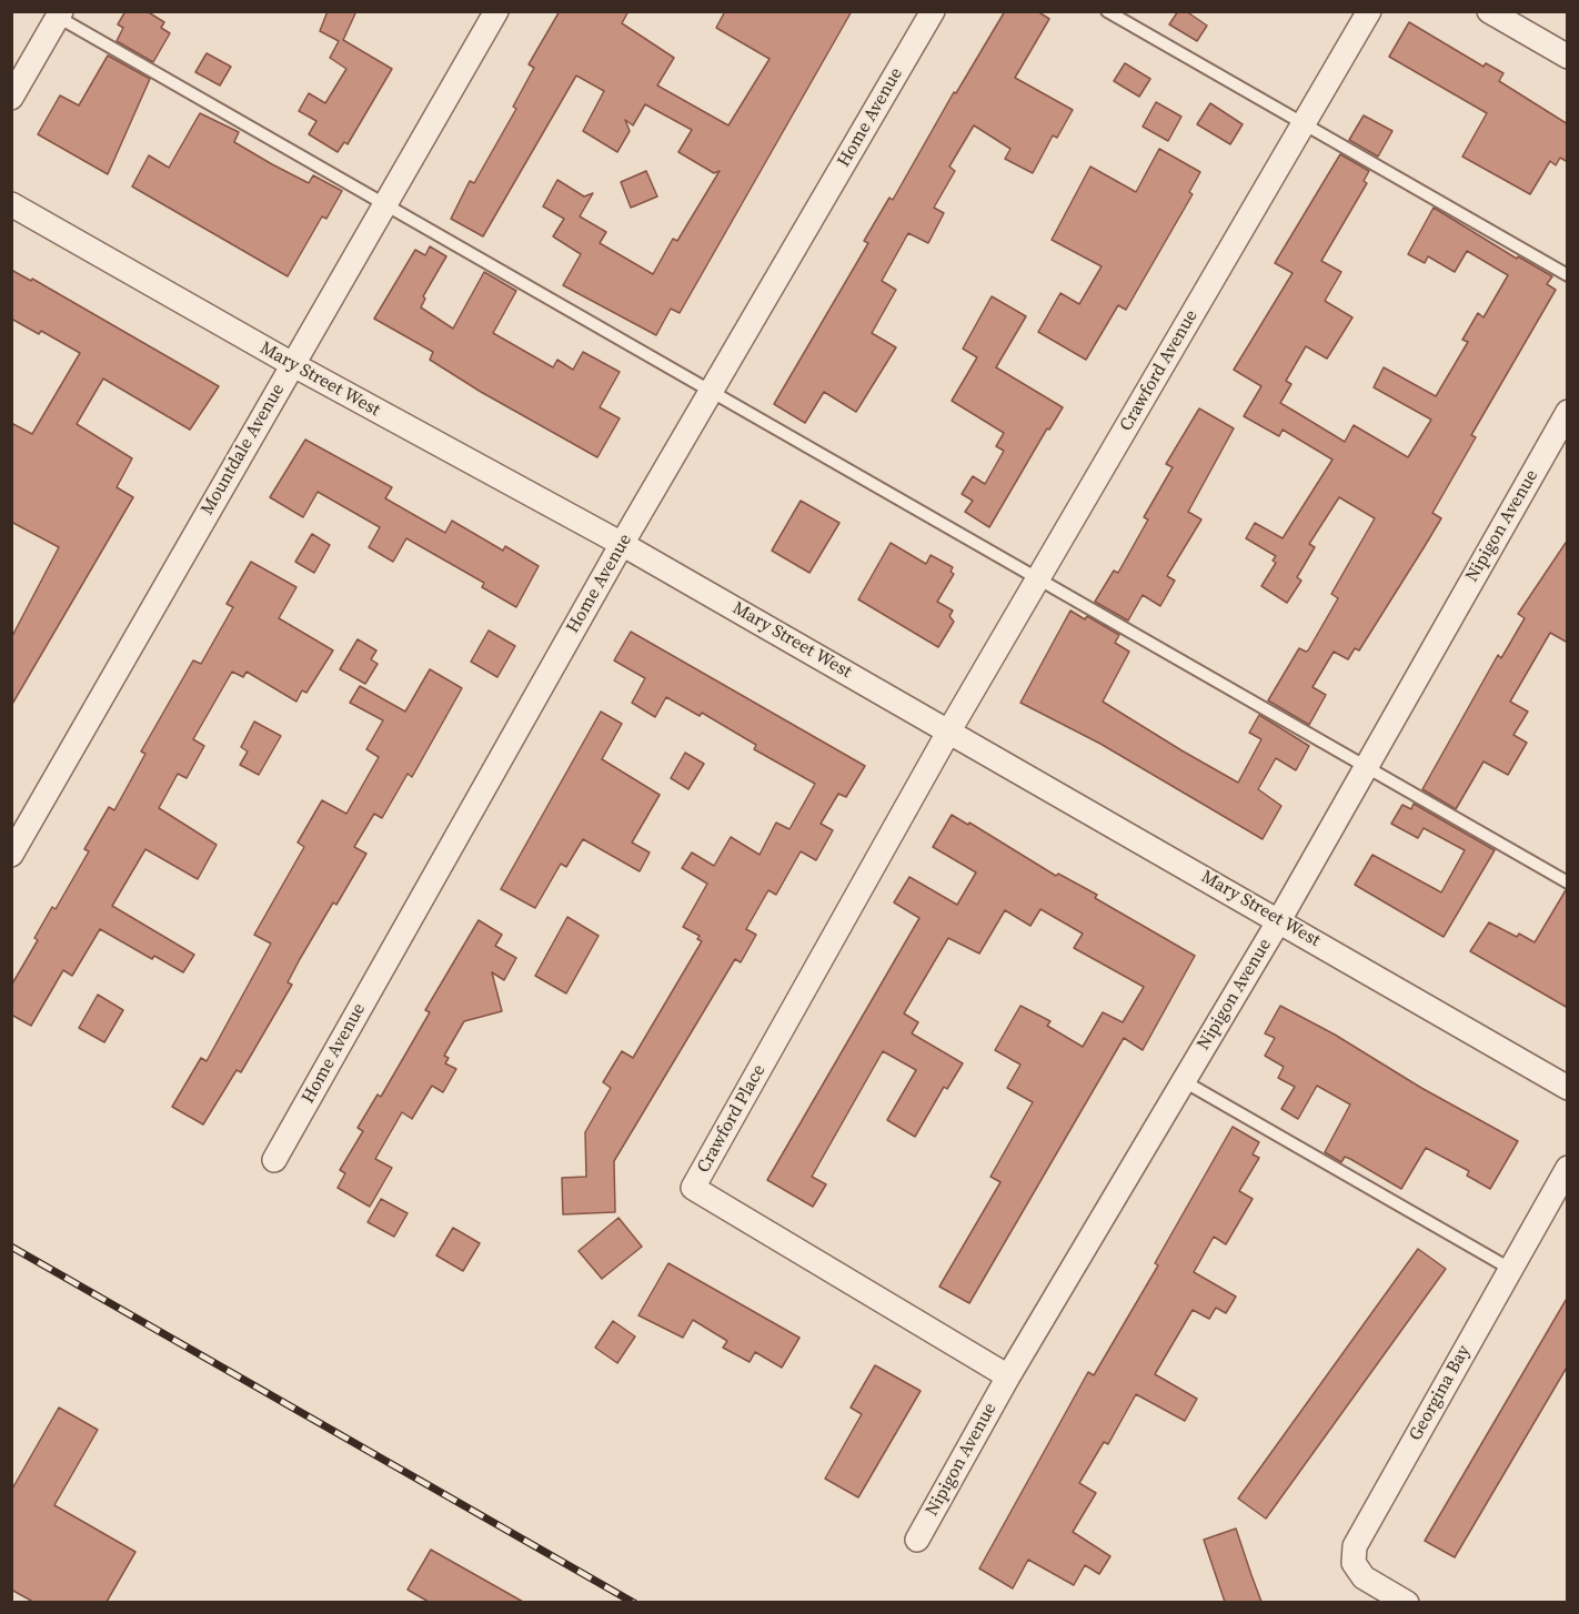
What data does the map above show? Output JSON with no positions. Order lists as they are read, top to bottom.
{
  "streets": {
    "street": [
      "Home Avenue",
      "Crawford Avenue",
      "Mary Street West",
      "Mountdale Avenue",
      "Nipigon Avenue",
      "Crawford Place",
      "Georgina Bay"
    ]
  },
  "crossings": [
    ["Home Avenue", "Mary Street West"],
    ["Crawford Avenue", "Mary Street West"],
    ["Crawford Avenue", "Crawford Place"],
    ["Mary Street West", "Mountdale Avenue"],
    ["Mary Street West", "Nipigon Avenue"],
    ["Mary Street West", "Crawford Place"],
    ["Nipigon Avenue", "Crawford Place"]
  ]
}
